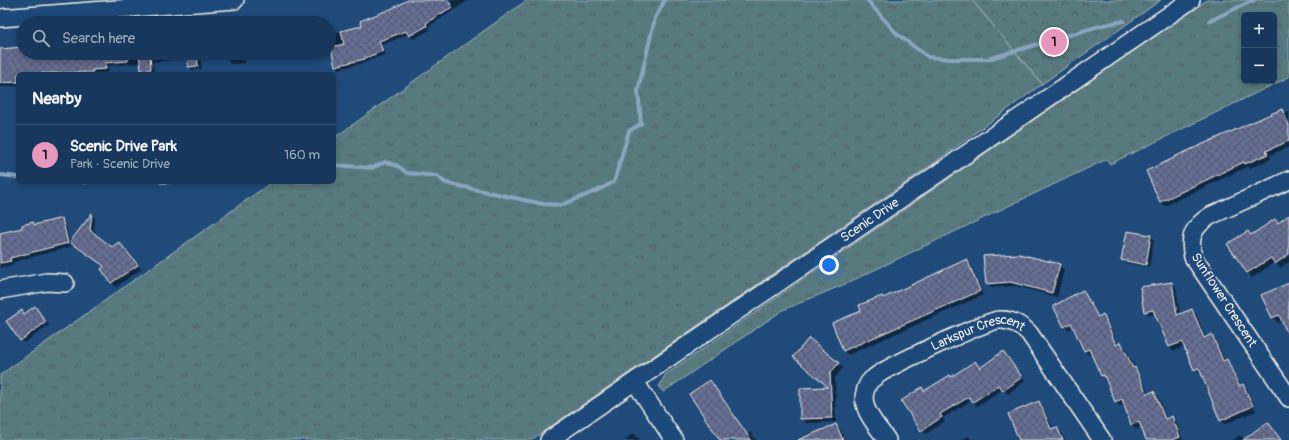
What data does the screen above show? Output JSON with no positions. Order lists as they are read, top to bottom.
{
  "streets": {
    "street": ["Scenic Drive", "Sunflower Crescent", "Larkspur Crescent"]
  },
  "page": {
    "map_buttons": ["+", "−"],
    "search": "Search here",
    "pins": "1",
    "heading": "Nearby",
    "list": [
      {
        "mark": "1",
        "name": "Scenic Drive Park",
        "note": "Park · Scenic Drive",
        "value": "160 m"
      }
    ]
  }
}
